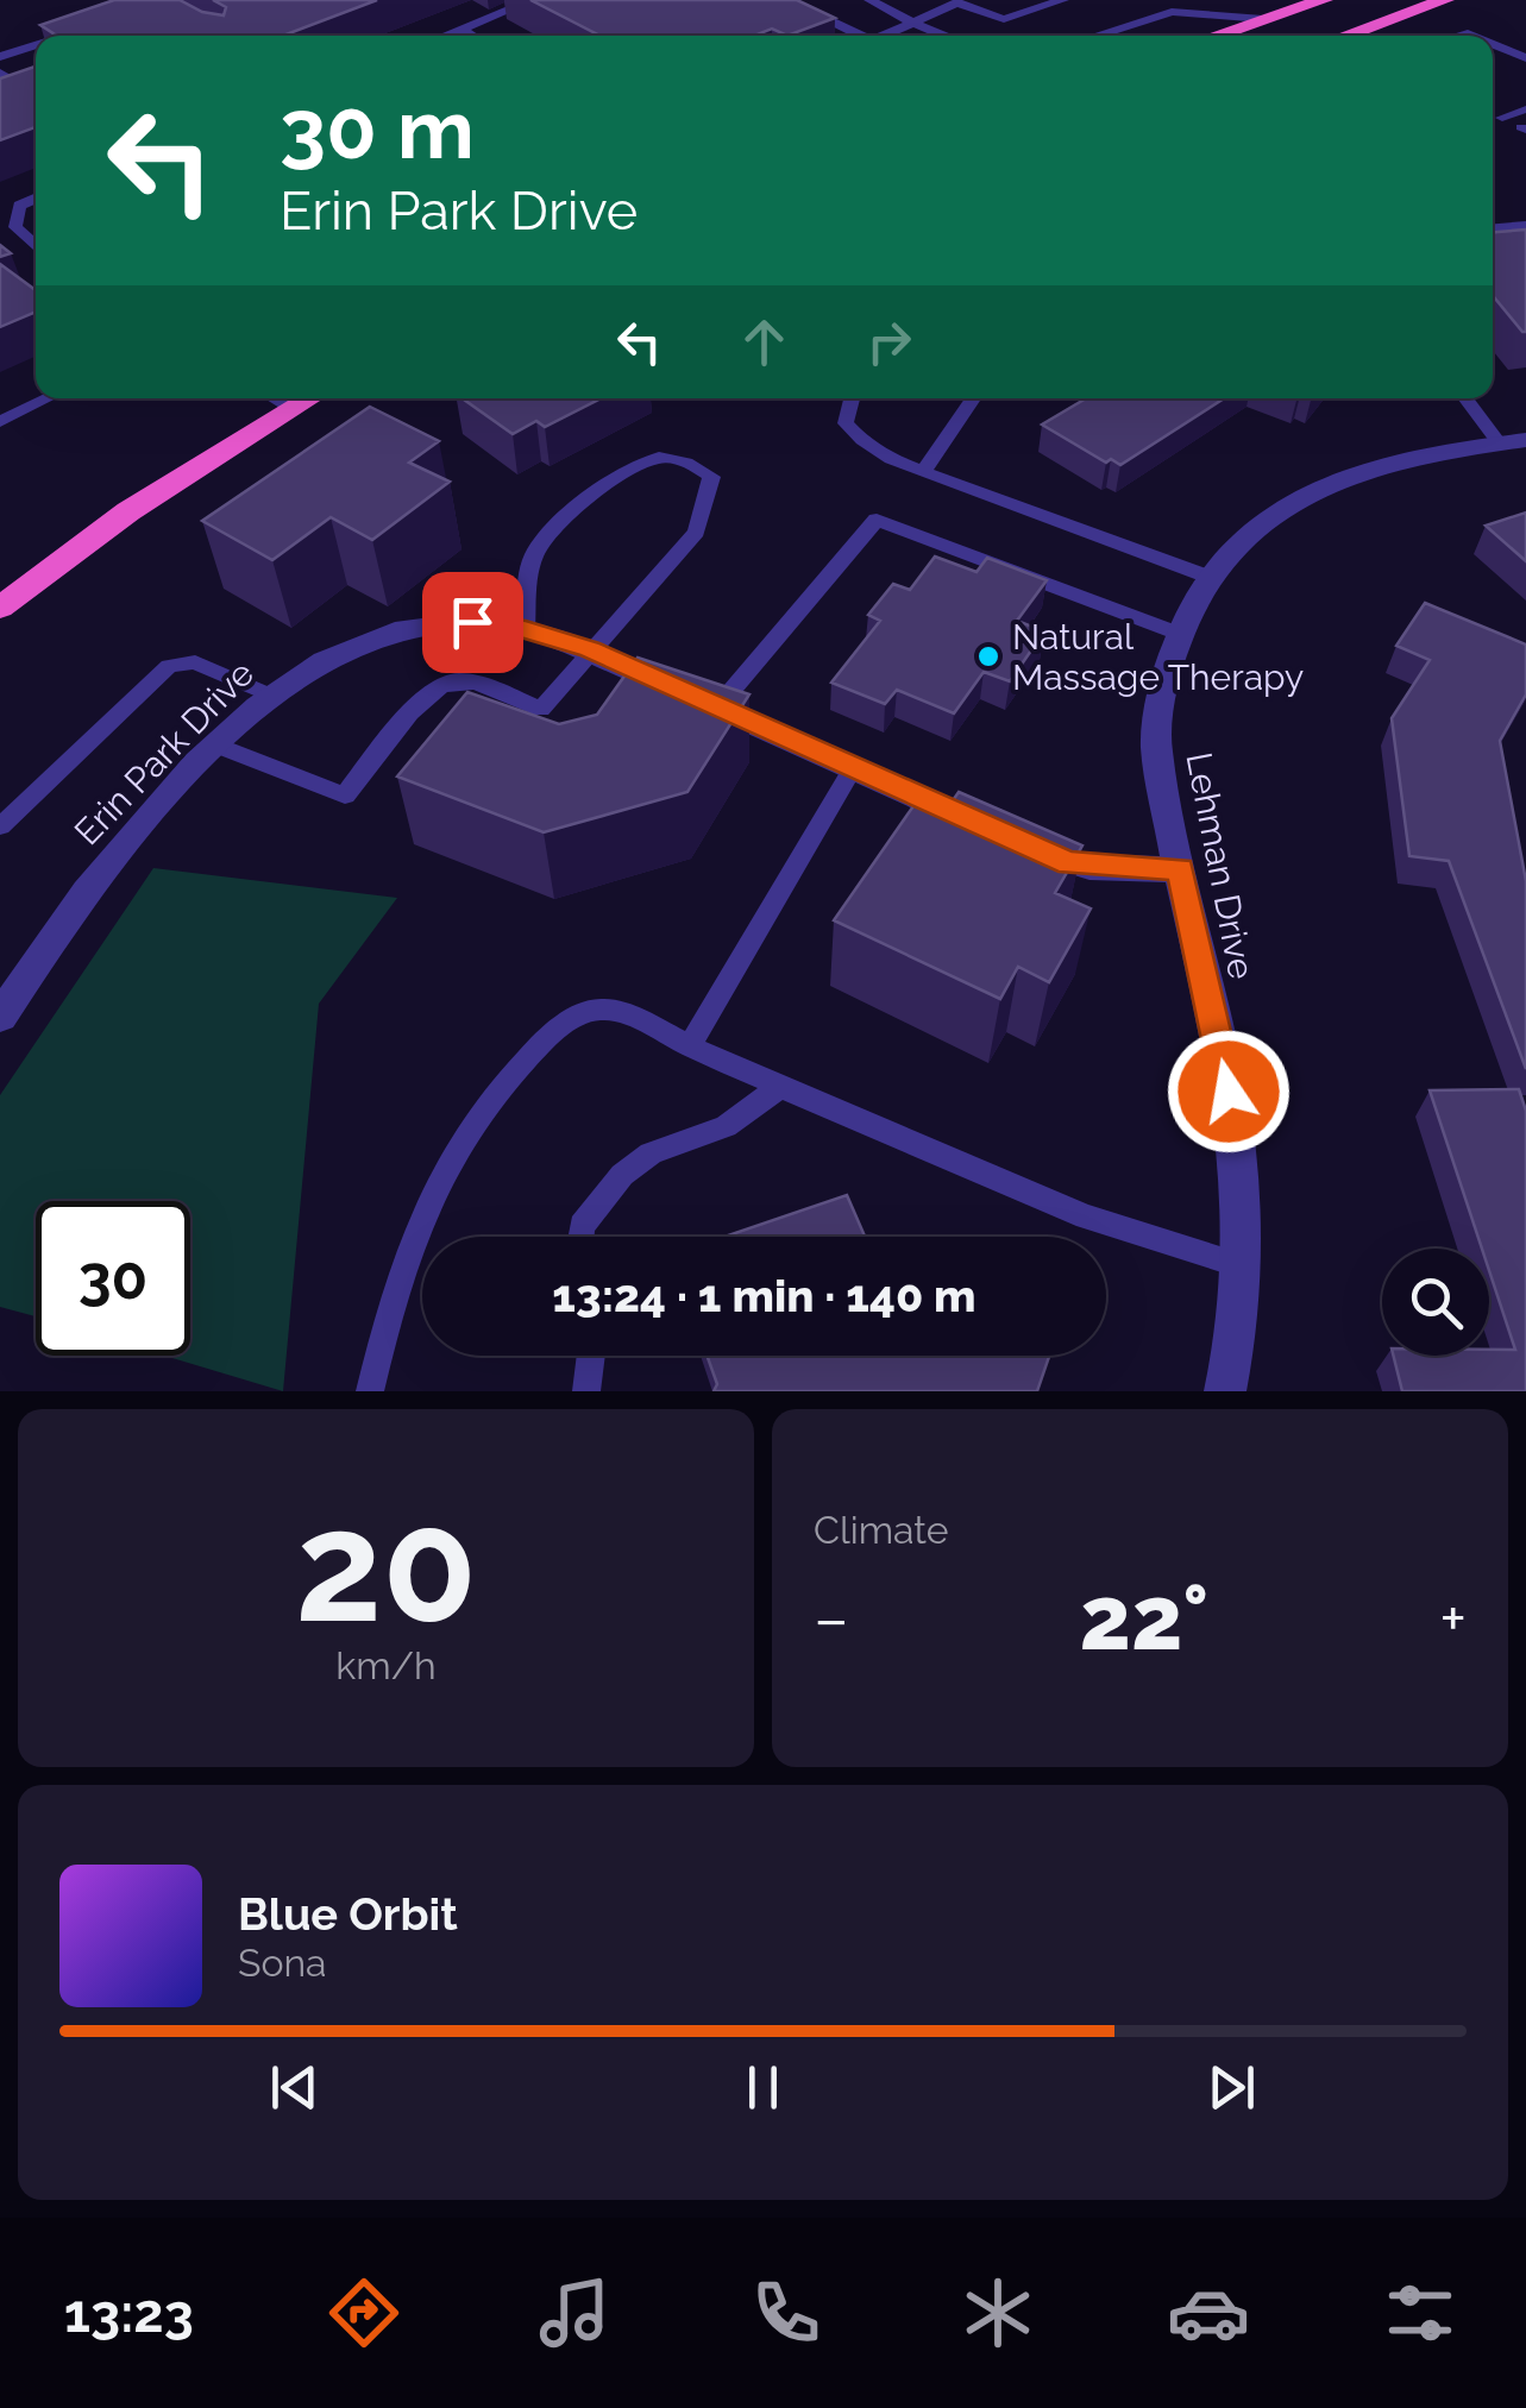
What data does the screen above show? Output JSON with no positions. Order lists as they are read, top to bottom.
{
  "streets": {
    "street": ["Erin Park Drive", "Lehman Drive"]
  },
  "crossings": [
    ["Erin Park Drive", "Lehman Drive"]
  ],
  "places": ["Natural Massage Therapy"],
  "page": {
    "turn": ["30 m", "Erin Park Drive"],
    "limit": "30",
    "trip": "13:24 · 1 min · 140 m",
    "tile": [
      ["20", "km/h"],
      "Climate"
    ],
    "heat": ["−", "22°", "+"],
    "song": ["Blue Orbit", "Sona"],
    "tabs": "13:23"
  }
}
